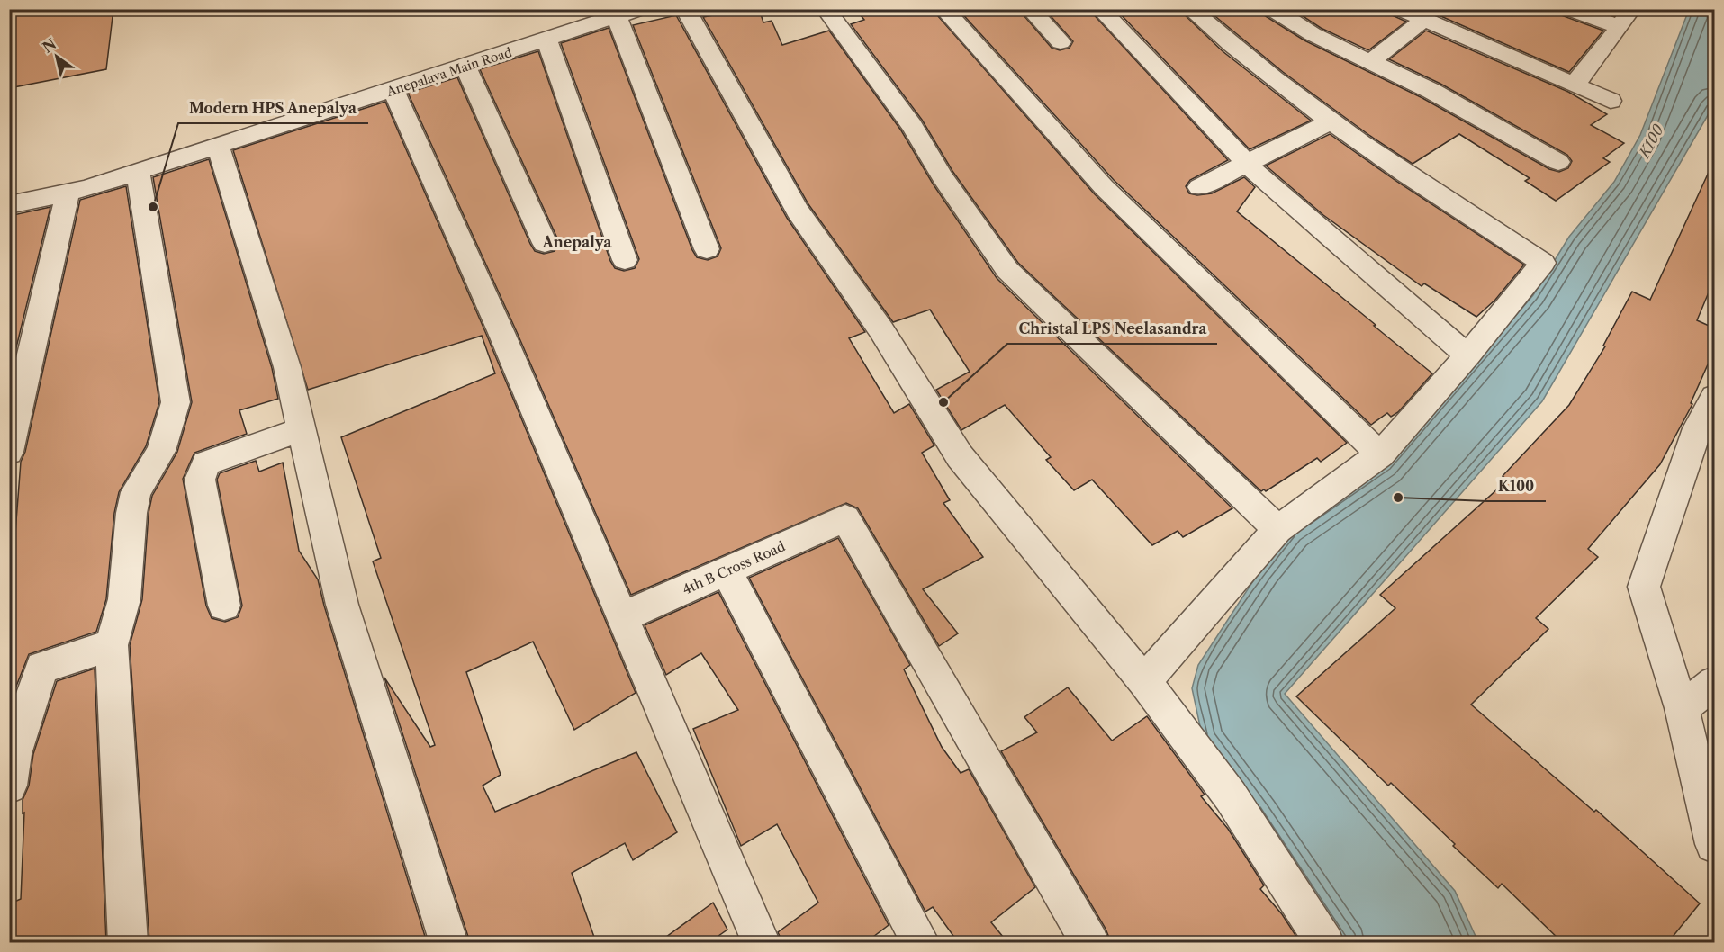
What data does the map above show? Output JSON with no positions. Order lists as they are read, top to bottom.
{
  "streets": {
    "street": ["Anepalaya Main Road", "4th B Cross Road"]
  },
  "districts": ["Anepalya"],
  "water": ["K100"],
  "places": ["Modern HPS Anepalya", "Christal LPS Neelasandra", "K100"],
  "north": "top left"
}
